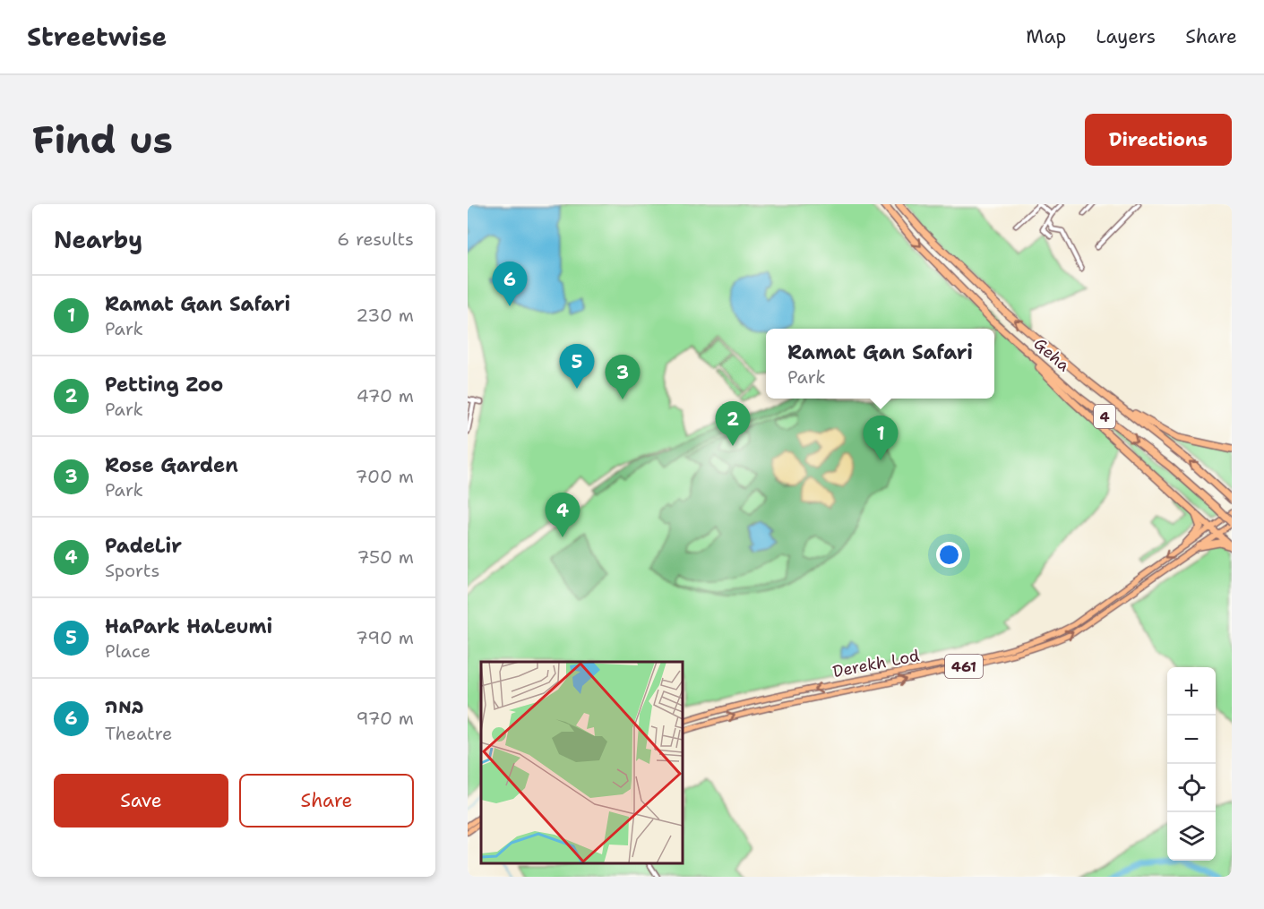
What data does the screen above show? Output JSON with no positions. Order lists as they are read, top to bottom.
{
  "streets": {
    "highway": ["Geha", "4"],
    "main road": ["Derekh Lod", "461"]
  },
  "crossings": [
    ["Geha", "Derekh Lod"]
  ],
  "page": {
    "header": "Streetwise",
    "nav": ["Map", "Layers", "Share"],
    "buttons": [
      "Directions",
      ["Save", "Share"]
    ],
    "title": "Find us",
    "heading": ["Nearby", "6 results"],
    "pins": [
      "6",
      "5",
      "3",
      "2",
      "1",
      "4"
    ],
    "list": [
      {
        "mark": "1",
        "name": "Ramat Gan Safari",
        "note": "Park",
        "value": "230 m"
      },
      {
        "mark": "2",
        "name": "Petting Zoo",
        "note": "Park",
        "value": "470 m"
      },
      {
        "mark": "3",
        "name": "Rose Garden",
        "note": "Park",
        "value": "700 m"
      },
      {
        "mark": "4",
        "name": "PadeLir",
        "note": "Sports",
        "value": "750 m"
      },
      {
        "mark": "5",
        "name": "HaPark HaLeumi",
        "note": "Place",
        "value": "790 m"
      },
      {
        "mark": "6",
        "name": "במה",
        "note": "Theatre",
        "value": "970 m"
      }
    ],
    "popup": ["Ramat Gan Safari", "Park"],
    "map_buttons": ["+", "−"]
  }
}
